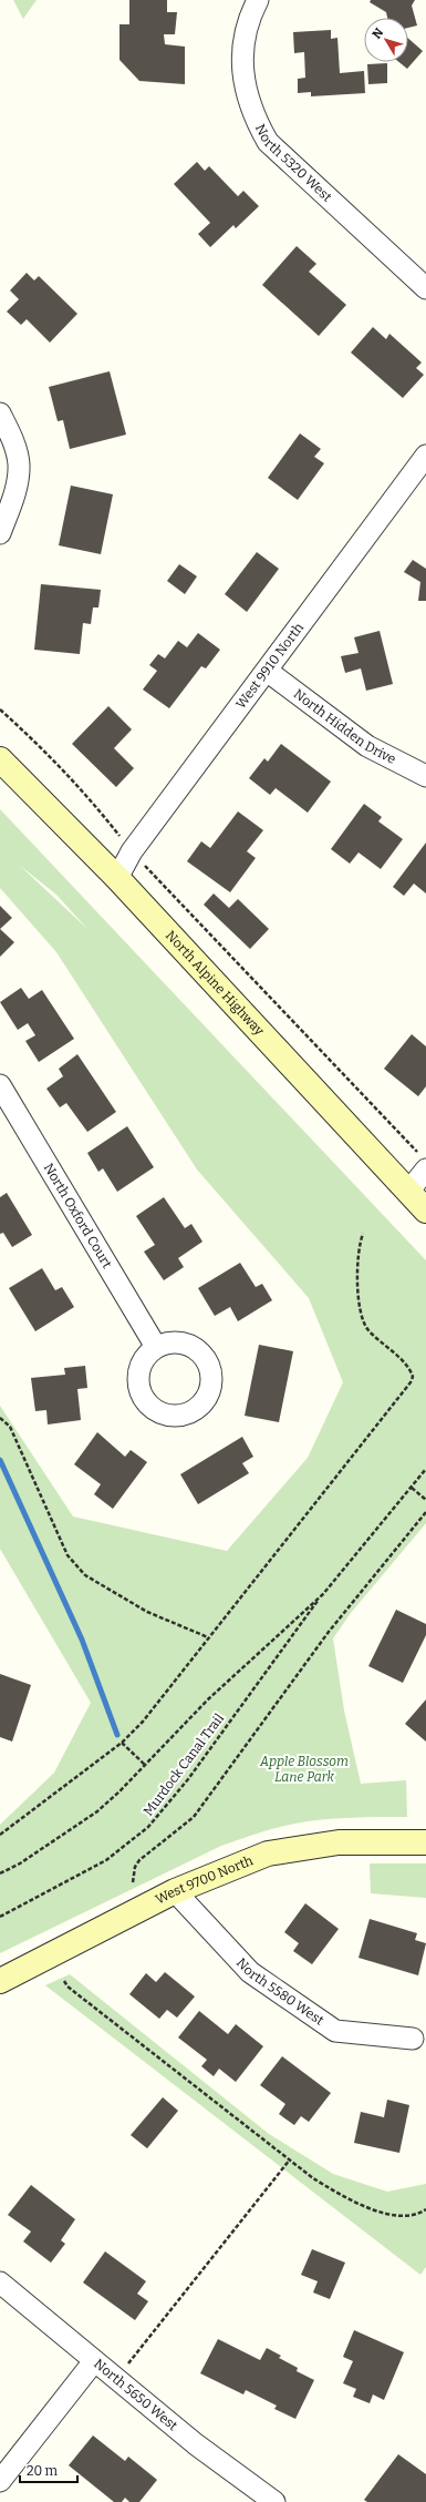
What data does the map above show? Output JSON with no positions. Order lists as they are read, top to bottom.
{
  "streets": {
    "main road": ["North Alpine Highway", "West 9700 North"],
    "street": [
      "North 5320 West",
      "West 9910 North",
      "North Hidden Drive",
      "North Oxford Court",
      "North 5580 West",
      "North 5650 West"
    ],
    "path": ["Murdock Canal Trail"]
  },
  "crossings": [
    ["West 9910 North", "North Hidden Drive"],
    ["West 9910 North", "North Alpine Highway"],
    ["West 9700 North", "North 5580 West"]
  ],
  "parks": ["Apple Blossom Lane Park"],
  "scale_bar": "20 m",
  "north": "top left"
}
